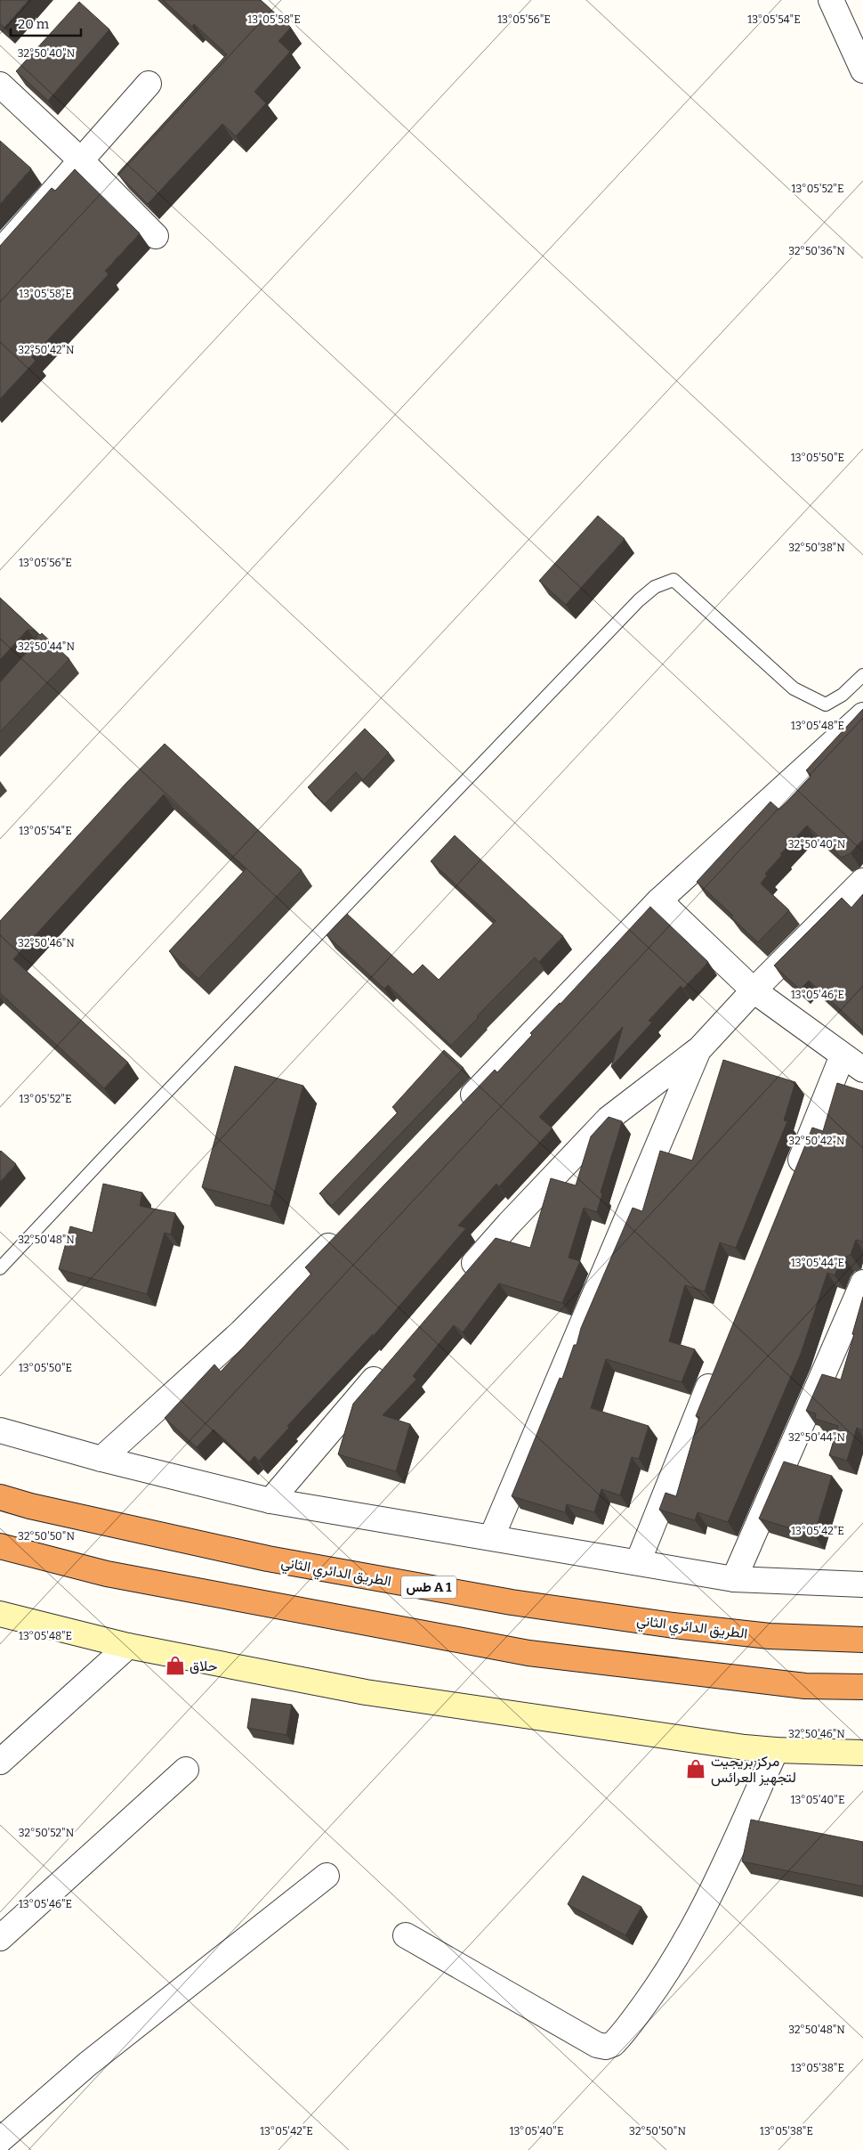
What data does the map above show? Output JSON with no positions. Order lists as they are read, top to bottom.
{
  "streets": {
    "highway": ["الطريق الدائري الثاني", "طس A 1"]
  },
  "places": {
    "shop": ["حلاق", "مركز بريجيت لتجهيز العرائس"]
  },
  "scale_bar": "20 m",
  "coordinates": [
    "13°05'58\"E",
    "13°05'56\"E",
    "13°05'54\"E",
    "32°50'40\"N",
    "13°05'52\"E",
    "32°50'36\"N",
    "32°50'42\"N",
    "13°05'50\"E",
    "32°50'38\"N",
    "32°50'44\"N",
    "13°05'48\"E",
    "32°50'46\"N",
    "13°05'46\"E",
    "32°50'48\"N",
    "13°05'44\"E",
    "13°05'42\"E",
    "32°50'50\"N",
    "13°05'40\"E",
    "32°50'52\"N",
    "13°05'38\"E"
  ]
}
